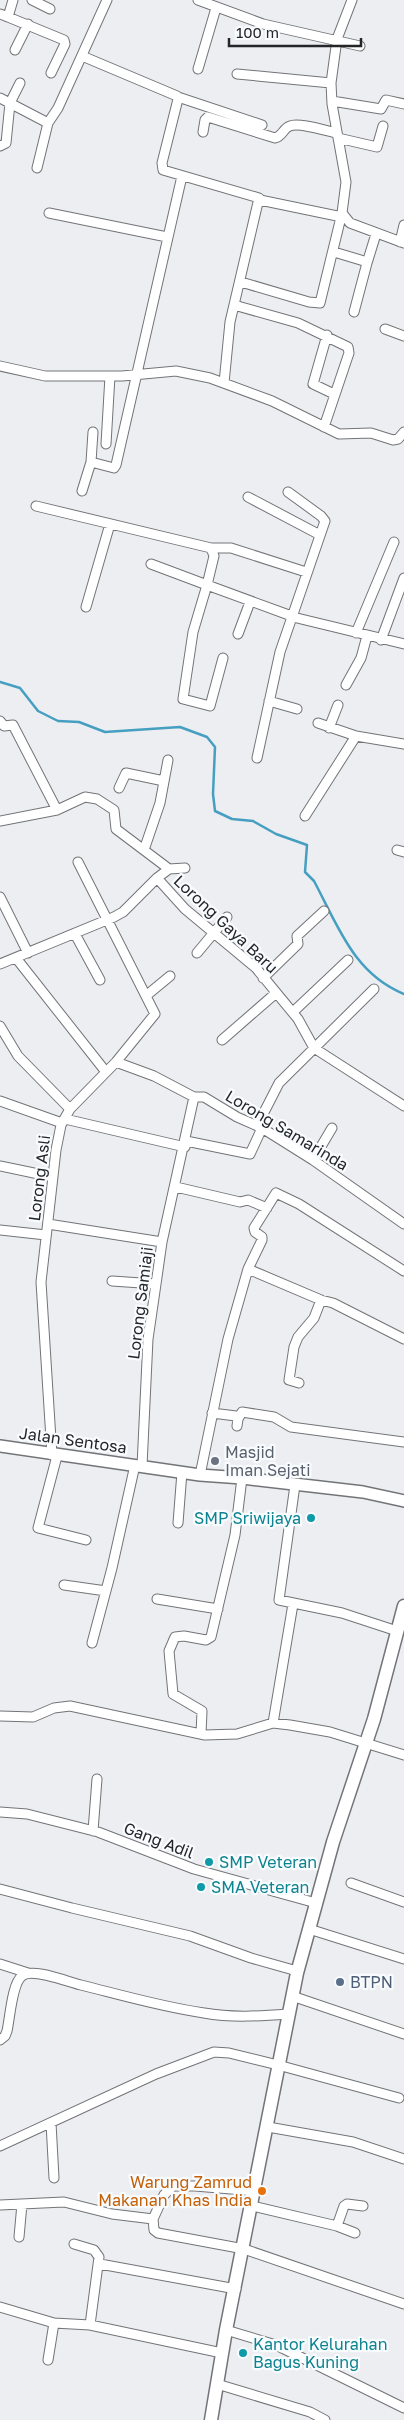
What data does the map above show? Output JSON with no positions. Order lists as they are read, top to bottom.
{
  "streets": {
    "street": [
      "Lorong Gaya Baru",
      "Lorong Samarinda",
      "Lorong Asli",
      "Lorong Samiaji",
      "Jalan Sentosa",
      "Gang Adil"
    ]
  },
  "crossings": [
    ["Lorong Samarinda", "Lorong Asli"],
    ["Lorong Asli", "Jalan Sentosa"],
    ["Lorong Samiaji", "Jalan Sentosa"]
  ],
  "places": [
    "Masjid Iman Sejati",
    "SMP Sriwijaya",
    "SMP Veteran",
    "SMA Veteran",
    "BTPN",
    "Warung Zamrud Makanan Khas India",
    "Kantor Kelurahan Bagus Kuning"
  ],
  "scale_bar": "100 m"
}
